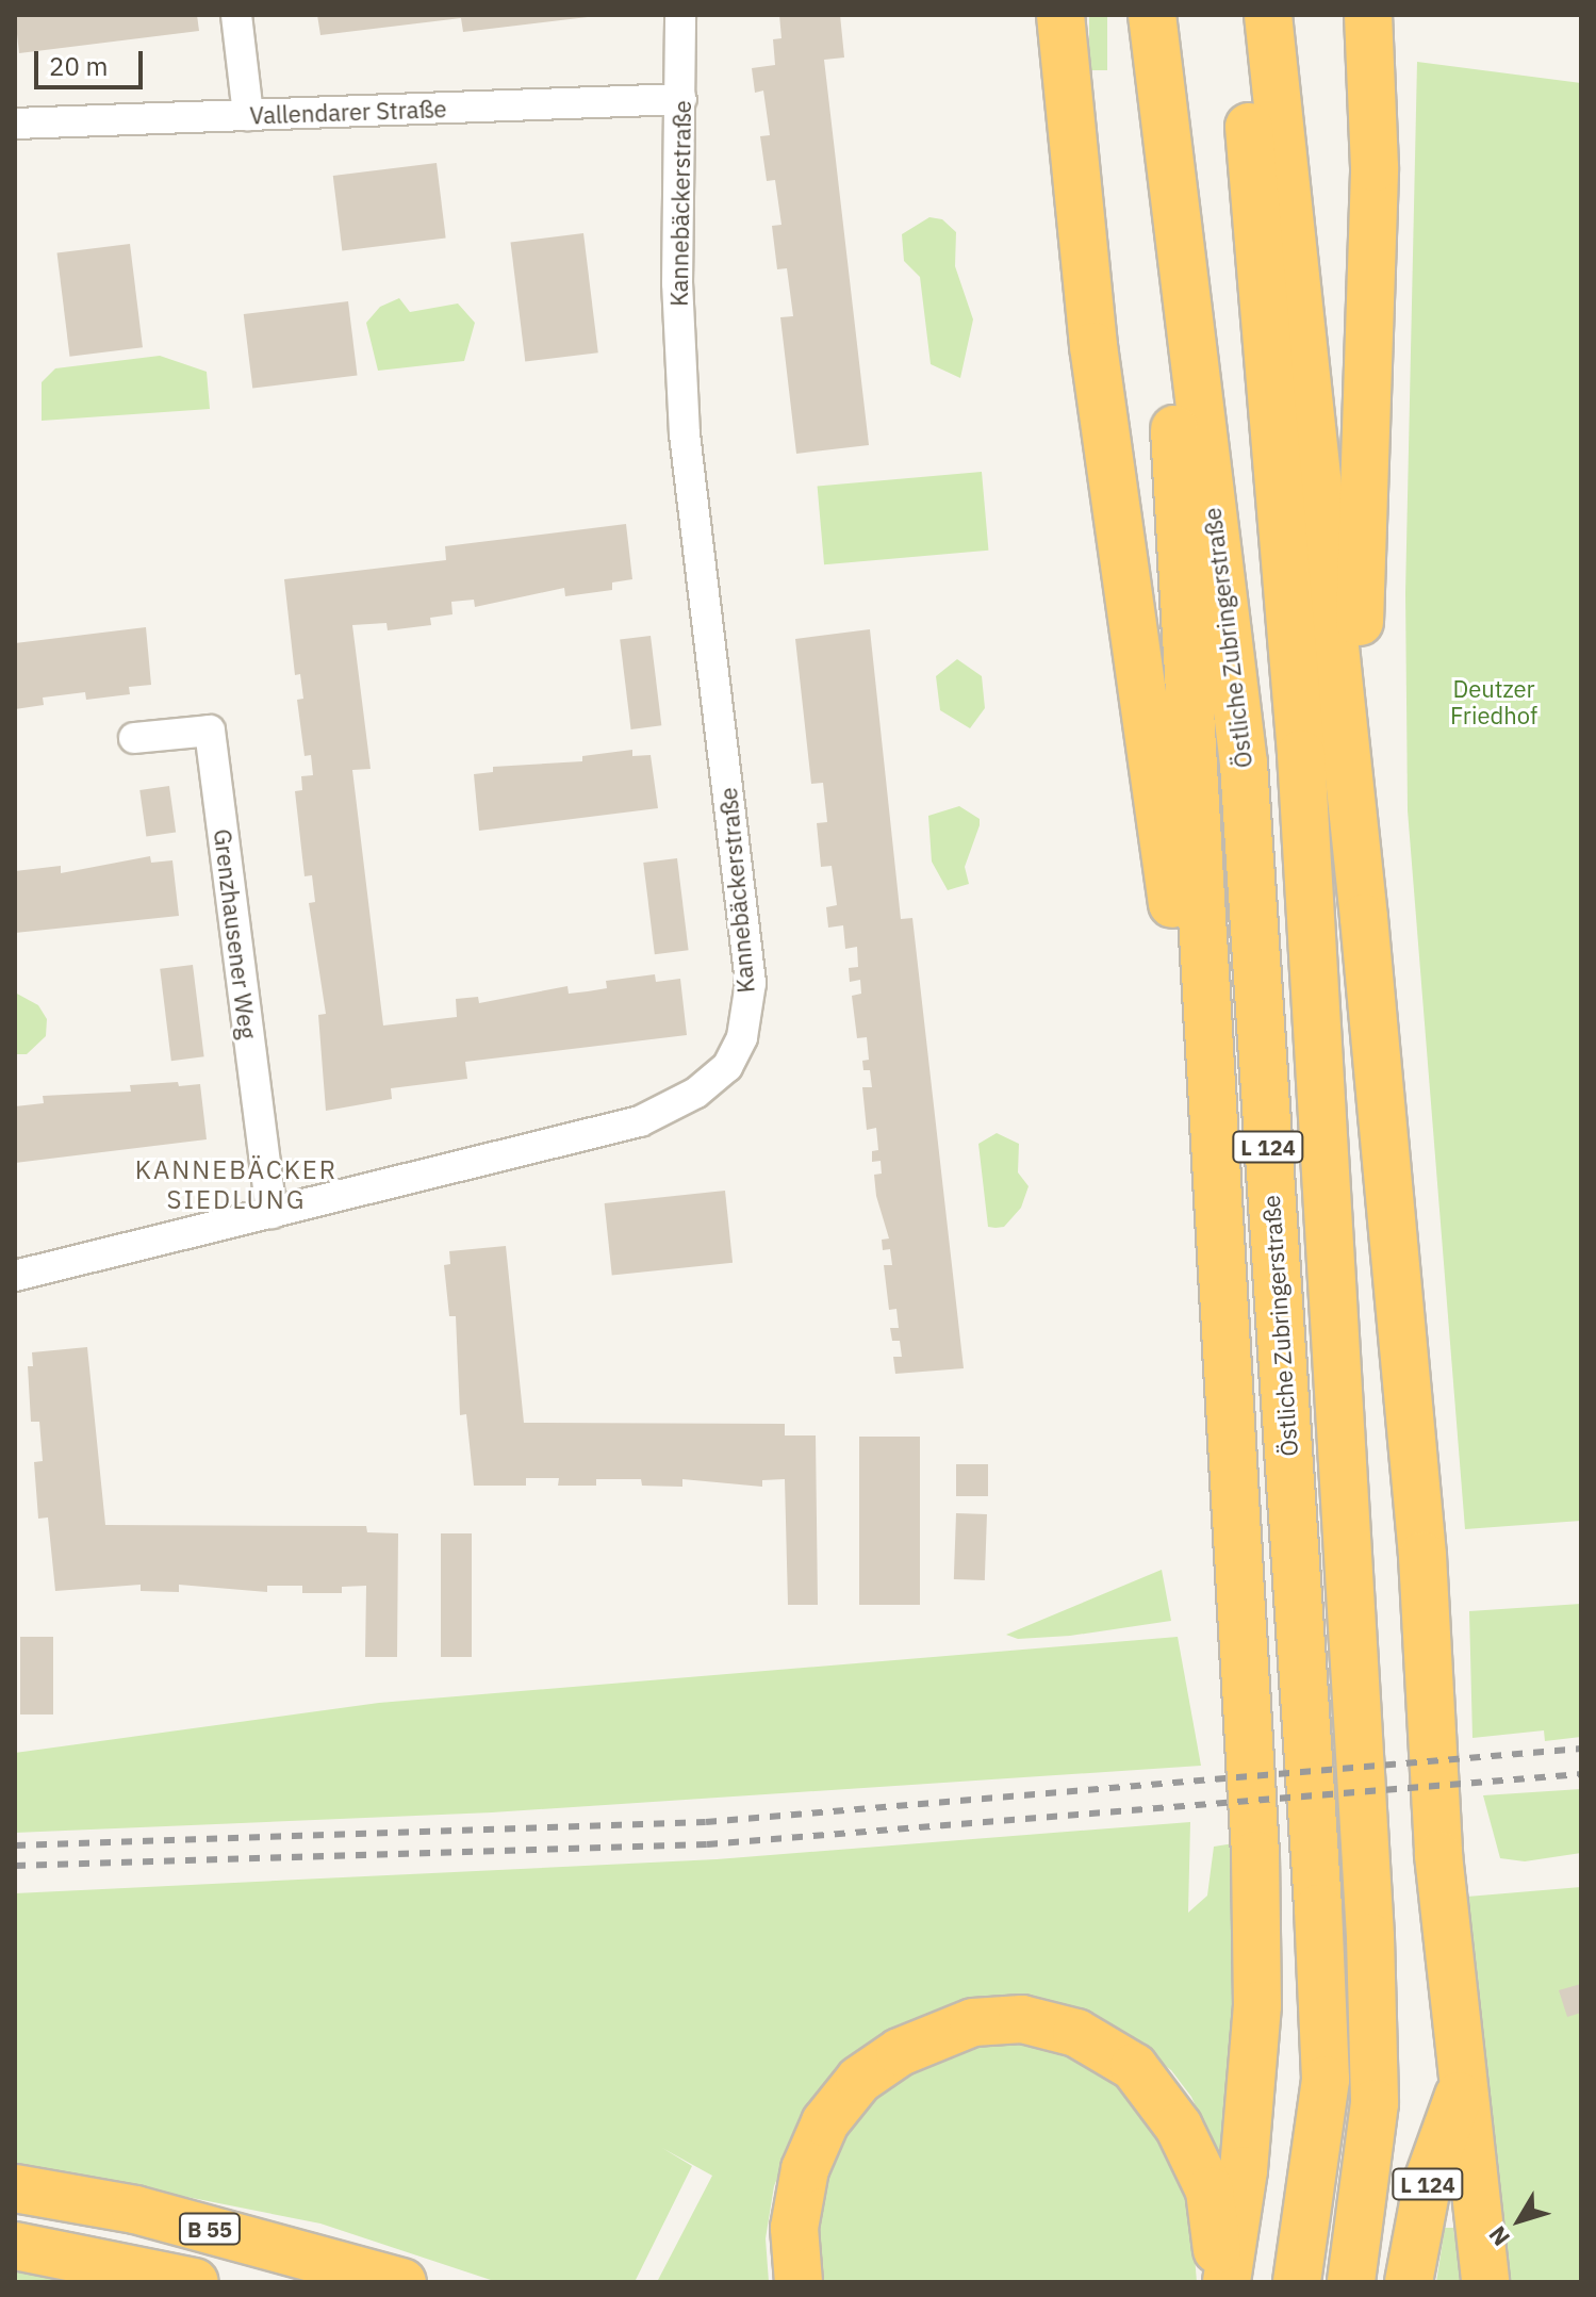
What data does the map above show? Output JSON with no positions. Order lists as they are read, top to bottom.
{
  "streets": {
    "highway": ["Östliche Zubringerstraße", "L 124", "B 55"],
    "street": ["Vallendarer Straße", "Kannebäckerstraße", "Grenzhausener Weg"]
  },
  "crossings": [
    ["Vallendarer Straße", "Kannebäckerstraße"],
    ["Kannebäckerstraße", "Grenzhausener Weg"]
  ],
  "districts": ["KANNEBÄCKER SIEDLUNG"],
  "parks": ["Deutzer Friedhof"],
  "scale_bar": "20 m",
  "north": "bottom left"
}
